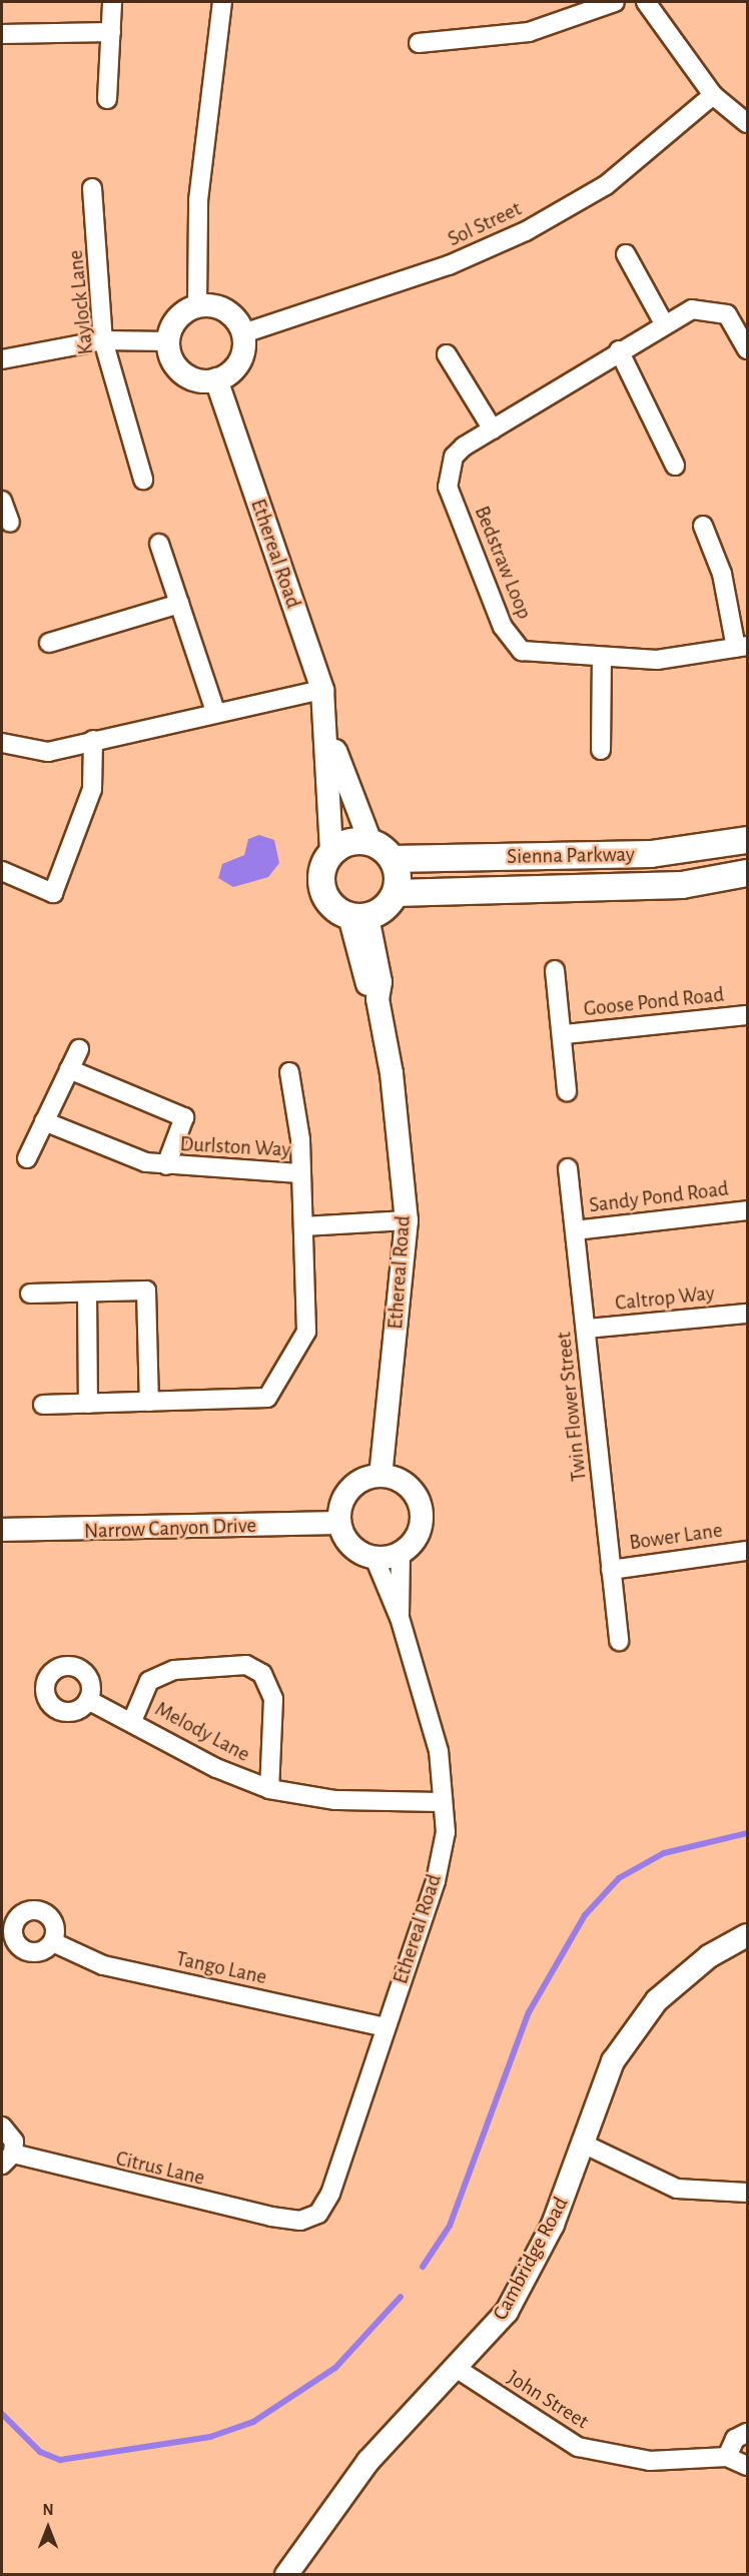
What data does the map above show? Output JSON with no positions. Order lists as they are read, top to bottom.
{
  "streets": {
    "main road": ["Ethereal Road", "Sienna Parkway"],
    "street": [
      "Sol Street",
      "Kaylock Lane",
      "Bedstraw Loop",
      "Goose Pond Road",
      "Durlston Way",
      "Sandy Pond Road",
      "Caltrop Way",
      "Twin Flower Street",
      "Narrow Canyon Drive",
      "Bower Lane",
      "Melody Lane",
      "Tango Lane",
      "Citrus Lane",
      "Cambridge Road",
      "John Street"
    ]
  },
  "crossings": [
    ["Sol Street", "Ethereal Road"],
    ["Ethereal Road", "Sienna Parkway"],
    ["Ethereal Road", "Narrow Canyon Drive"],
    ["Ethereal Road", "Melody Lane"],
    ["Ethereal Road", "Tango Lane"],
    ["Ethereal Road", "Citrus Lane"],
    ["Sandy Pond Road", "Twin Flower Street"],
    ["Caltrop Way", "Twin Flower Street"],
    ["Twin Flower Street", "Bower Lane"],
    ["Cambridge Road", "John Street"]
  ],
  "north": "top"
}
